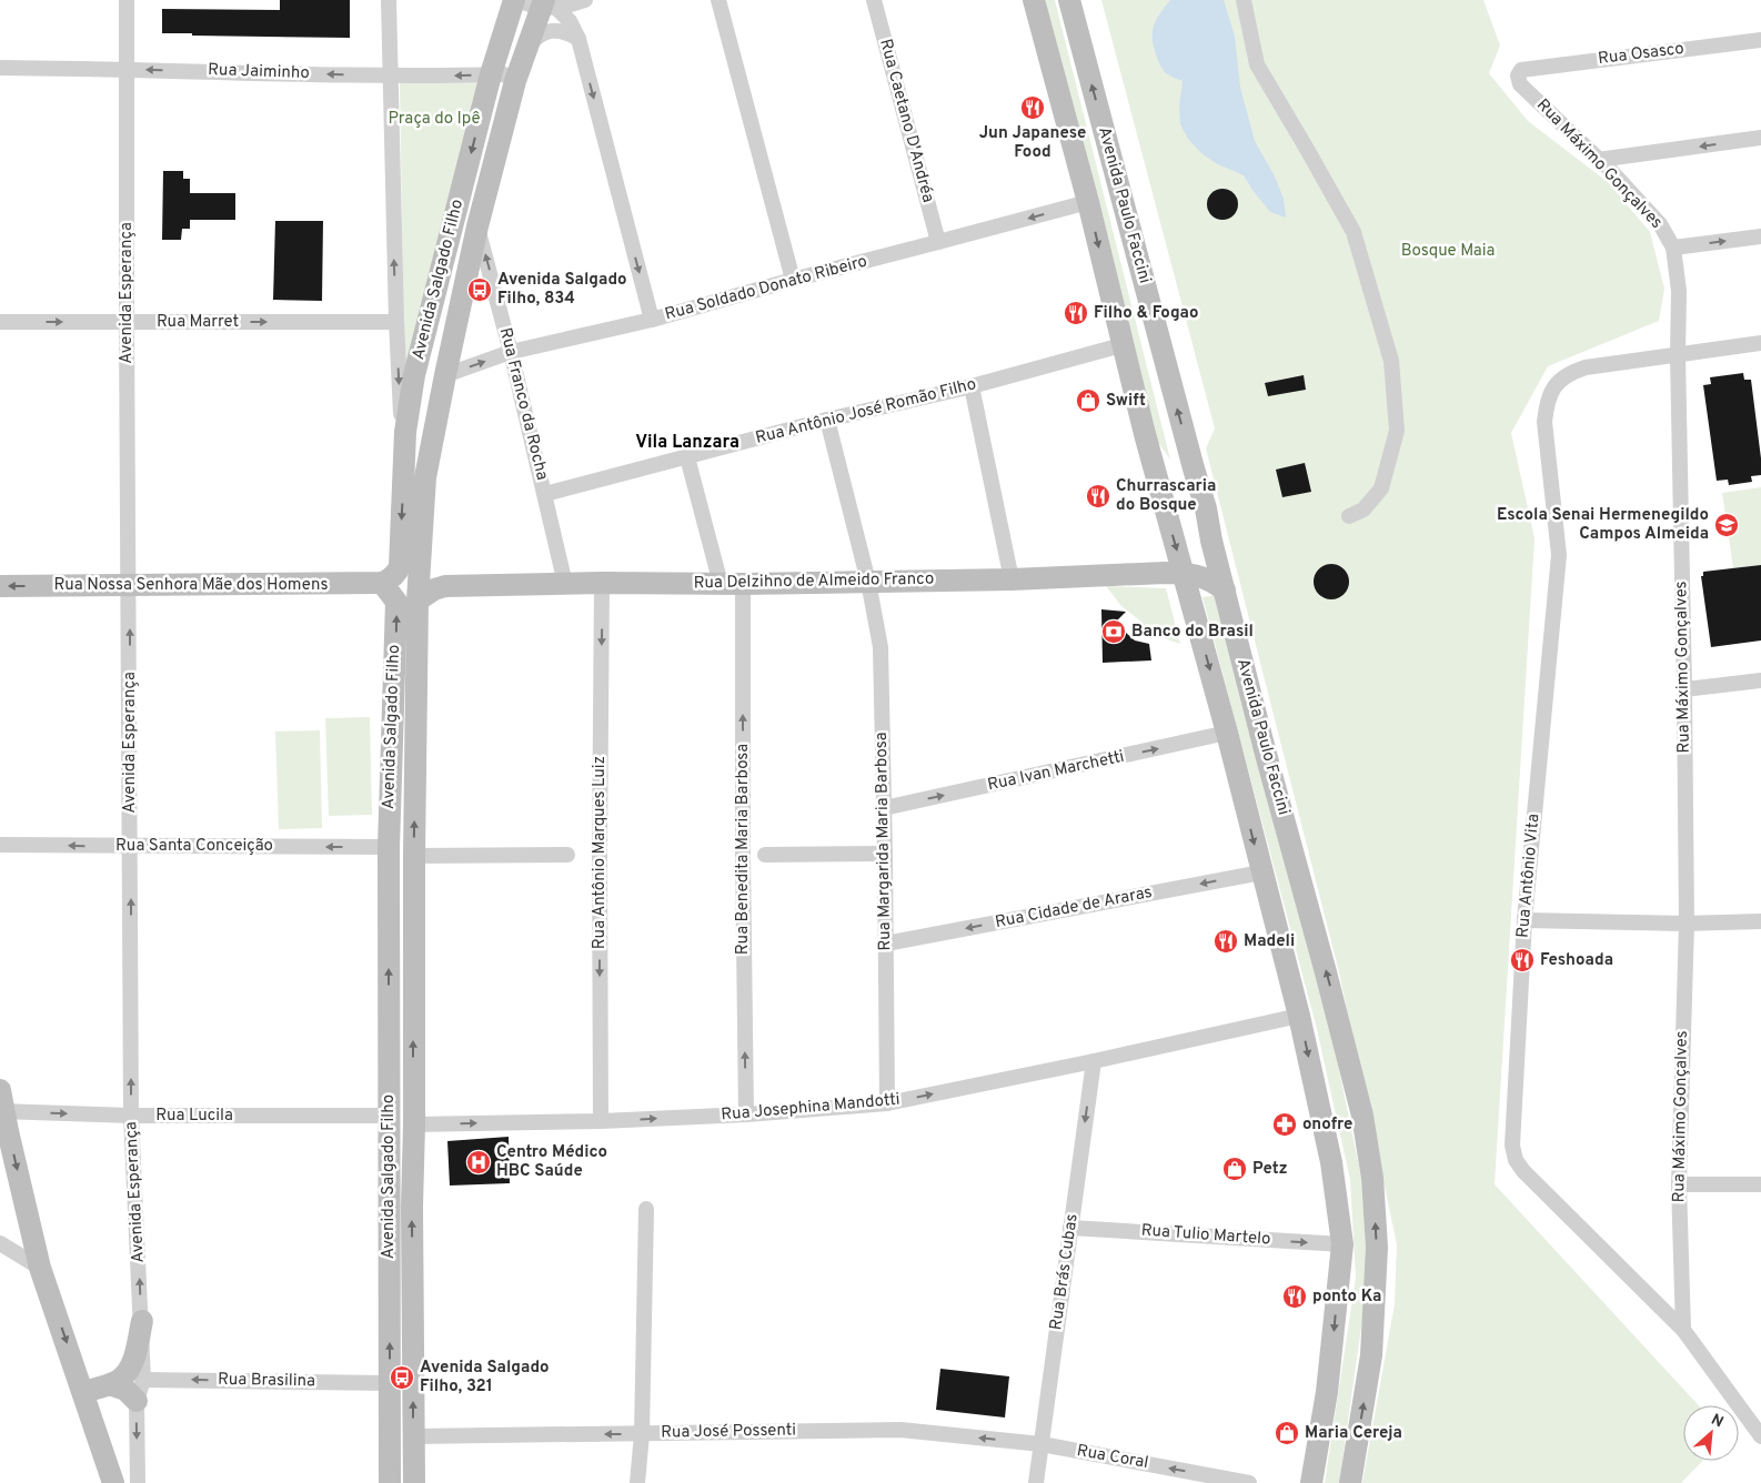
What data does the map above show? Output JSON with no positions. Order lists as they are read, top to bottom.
{
  "streets": {
    "main road": [
      "Avenida Paulo Faccini",
      "Avenida Salgado Filho",
      "Rua Delzihno de Almeido Franco",
      "Rua Nossa Senhora Mãe dos Homens"
    ],
    "street": [
      "Rua Osasco",
      "Rua Jaiminho",
      "Rua Caetano D'Andréa",
      "Rua Máximo Gonçalves",
      "Rua Soldado Donato Ribeiro",
      "Avenida Esperança",
      "Rua Marret",
      "Rua Franco da Rocha",
      "Rua Antônio José Romão Filho",
      "Rua Ivan Marchetti",
      "Rua Margarida Maria Barbosa",
      "Rua Santa Conceição",
      "Rua Benedita Maria Barbosa",
      "Rua Antônio Marques Luiz",
      "Rua Antônio Vita",
      "Rua Cidade de Araras",
      "Rua Josephina Mandotti",
      "Rua Lucila",
      "Rua Tulio Martelo",
      "Rua Brás Cubas",
      "Rua Brasilina",
      "Rua José Possenti",
      "Rua Coral"
    ]
  },
  "crossings": [
    ["Rua Osasco", "Rua Máximo Gonçalves"],
    ["Rua Jaiminho", "Avenida Salgado Filho"],
    ["Rua Jaiminho", "Avenida Esperança"],
    ["Rua Caetano D'Andréa", "Rua Soldado Donato Ribeiro"],
    ["Rua Máximo Gonçalves", "Rua Antônio Vita"],
    ["Avenida Paulo Faccini", "Rua Soldado Donato Ribeiro"],
    ["Avenida Paulo Faccini", "Rua Antônio José Romão Filho"],
    ["Avenida Paulo Faccini", "Rua Delzihno de Almeido Franco"],
    ["Avenida Paulo Faccini", "Rua Ivan Marchetti"],
    ["Avenida Paulo Faccini", "Rua Cidade de Araras"],
    ["Avenida Paulo Faccini", "Rua Josephina Mandotti"],
    ["Avenida Paulo Faccini", "Rua Tulio Martelo"],
    ["Avenida Salgado Filho", "Rua Soldado Donato Ribeiro"],
    ["Avenida Salgado Filho", "Rua Franco da Rocha"],
    ["Avenida Salgado Filho", "Rua Delzihno de Almeido Franco"],
    ["Avenida Salgado Filho", "Rua Nossa Senhora Mãe dos Homens"],
    ["Avenida Salgado Filho", "Rua Santa Conceição"],
    ["Avenida Salgado Filho", "Rua Josephina Mandotti"],
    ["Avenida Salgado Filho", "Rua Lucila"],
    ["Avenida Salgado Filho", "Rua Brasilina"],
    ["Avenida Salgado Filho", "Rua José Possenti"],
    ["Rua Soldado Donato Ribeiro", "Rua Franco da Rocha"],
    ["Avenida Esperança", "Rua Marret"],
    ["Avenida Esperança", "Rua Nossa Senhora Mãe dos Homens"],
    ["Avenida Esperança", "Rua Santa Conceição"],
    ["Avenida Esperança", "Rua Lucila"],
    ["Avenida Esperança", "Rua Brasilina"],
    ["Rua Franco da Rocha", "Rua Antônio José Romão Filho"],
    ["Rua Franco da Rocha", "Rua Delzihno de Almeido Franco"],
    ["Rua Antônio José Romão Filho", "Rua Margarida Maria Barbosa"],
    ["Rua Delzihno de Almeido Franco", "Rua Margarida Maria Barbosa"],
    ["Rua Delzihno de Almeido Franco", "Rua Benedita Maria Barbosa"],
    ["Rua Delzihno de Almeido Franco", "Rua Antônio Marques Luiz"],
    ["Rua Ivan Marchetti", "Rua Margarida Maria Barbosa"],
    ["Rua Margarida Maria Barbosa", "Rua Cidade de Araras"],
    ["Rua Margarida Maria Barbosa", "Rua Josephina Mandotti"],
    ["Rua Benedita Maria Barbosa", "Rua Josephina Mandotti"],
    ["Rua Antônio Marques Luiz", "Rua Josephina Mandotti"],
    ["Rua Josephina Mandotti", "Rua Brás Cubas"],
    ["Rua Tulio Martelo", "Rua Brás Cubas"],
    ["Rua Brás Cubas", "Rua José Possenti"],
    ["Rua Brás Cubas", "Rua Coral"],
    ["Rua José Possenti", "Rua Coral"]
  ],
  "one_way": [
    "Rua Jaiminho",
    "Rua Marret",
    "Rua Ivan Marchetti",
    "Rua Santa Conceição",
    "Rua Benedita Maria Barbosa",
    "Rua Antônio Marques Luiz",
    "Rua Cidade de Araras",
    "Rua Josephina Mandotti",
    "Rua Tulio Martelo",
    "Rua Brás Cubas",
    "Rua Brasilina",
    "Rua José Possenti",
    "Rua Coral"
  ],
  "districts": ["Vila Lanzara"],
  "parks": ["Praça do Ipê", "Bosque Maia"],
  "places": {
    "restaurant": [
      "Jun Japanese Food",
      "Filho & Fogao",
      "Churrascaria do Bosque",
      "Madeli",
      "Feshoada",
      "ponto Ka"
    ],
    "bus stop": ["Avenida Salgado Filho, 834", "Avenida Salgado Filho, 321"],
    "shop": ["Swift", "Petz", "Maria Cereja"],
    "school or university": ["Escola Senai Hermenegildo Campos Almeida"],
    "bank": ["Banco do Brasil"],
    "pharmacy": ["onofre"],
    "hospital": ["Centro Médico HBC Saúde"]
  },
  "north": "top right"
}
